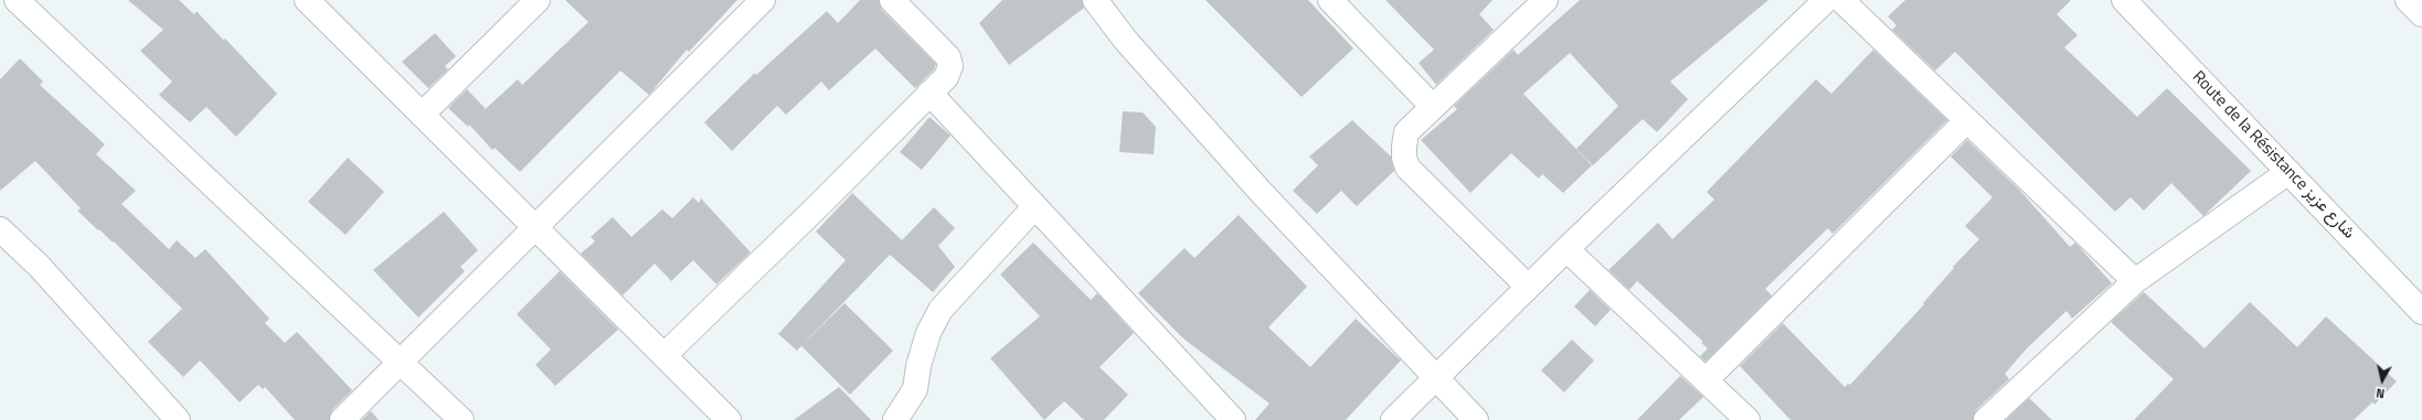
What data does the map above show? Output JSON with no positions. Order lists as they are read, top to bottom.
{
  "streets": {
    "street": ["Route de la Résistance شارع عزيز"]
  },
  "north": "bottom"
}
